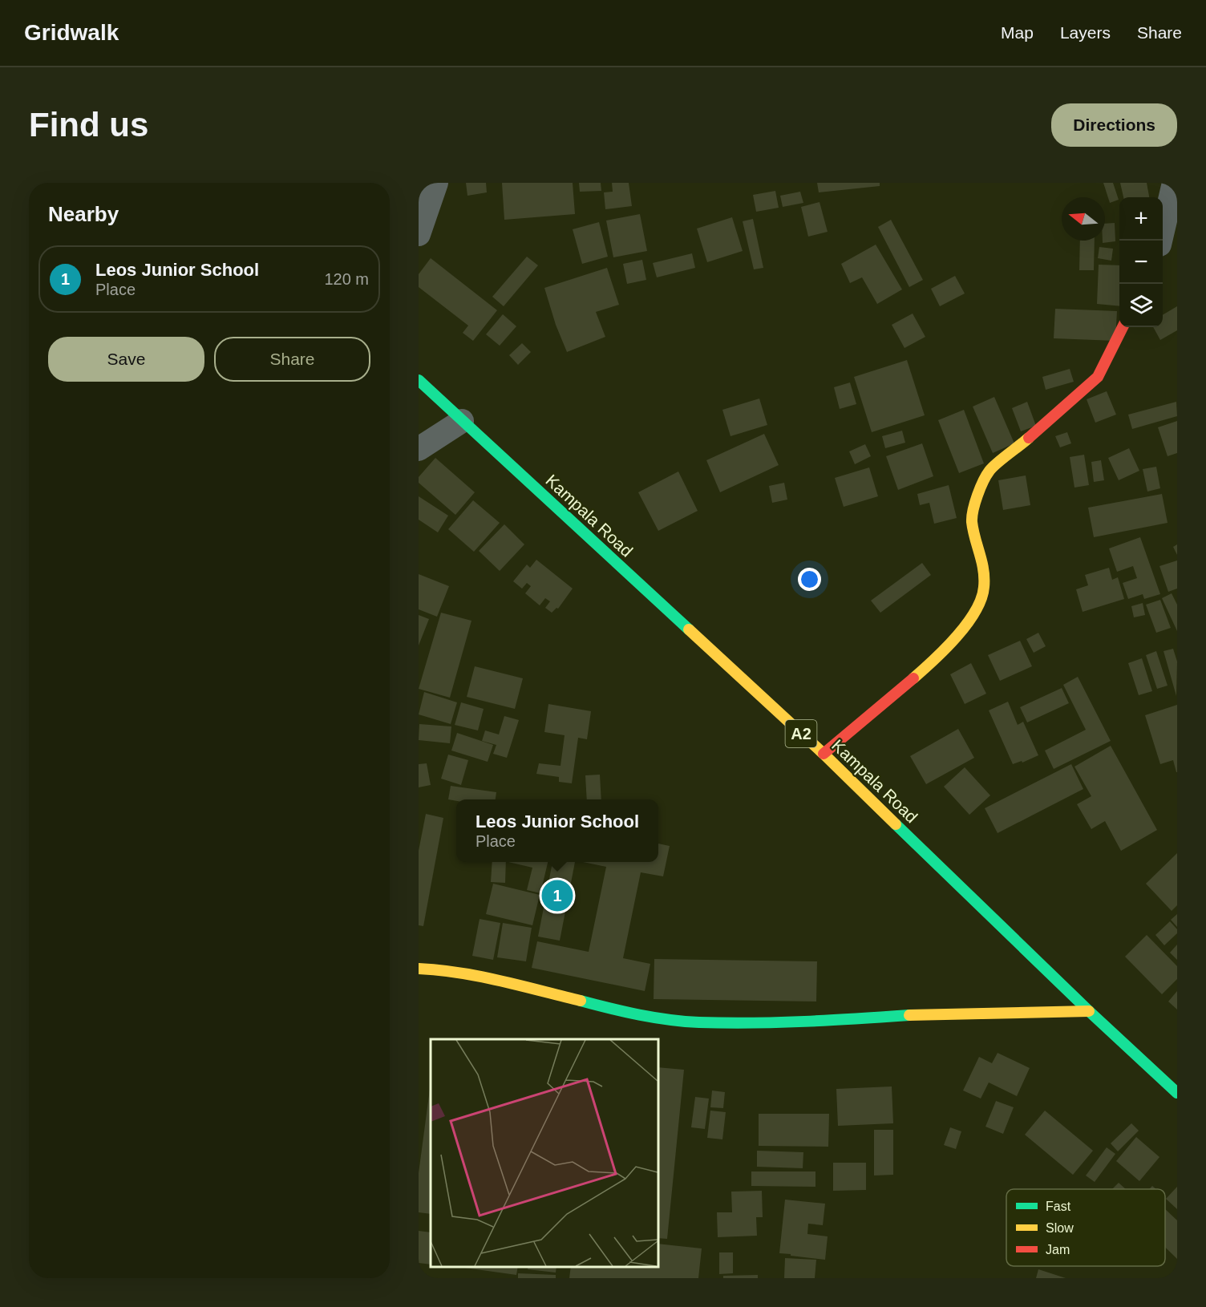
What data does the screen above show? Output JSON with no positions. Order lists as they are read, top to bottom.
{
  "streets": {
    "street": ["Kampala Road", "A2"]
  },
  "legend": ["Fast", "Slow", "Jam"],
  "north": "left",
  "page": {
    "header": "Gridwalk",
    "nav": ["Map", "Layers", "Share"],
    "buttons": [
      "Directions",
      ["Save", "Share"]
    ],
    "title": "Find us",
    "heading": "Nearby",
    "map_buttons": ["+", "−"],
    "list": [
      {
        "mark": "1",
        "name": "Leos Junior School",
        "note": "Place",
        "value": "120 m"
      }
    ],
    "popup": ["Leos Junior School", "Place"],
    "pins": "1"
  }
}
